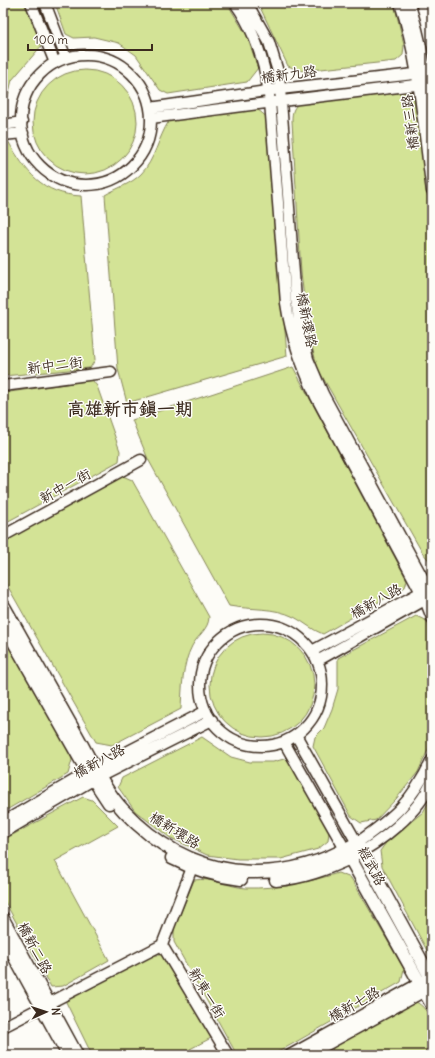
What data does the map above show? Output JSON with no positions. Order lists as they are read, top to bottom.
{
  "streets": {
    "street": [
      "橋新九路",
      "橋新三路",
      "橋新環路",
      "新中二街",
      "新中一街",
      "橋新八路",
      "經武路",
      "橋新二路",
      "新東一街",
      "橋新七路"
    ]
  },
  "crossings": [
    ["橋新九路", "橋新三路"],
    ["橋新九路", "橋新環路"],
    ["橋新環路", "橋新八路"],
    ["橋新環路", "經武路"],
    ["橋新八路", "經武路"],
    ["經武路", "橋新七路"]
  ],
  "districts": ["高雄新市鎮一期"],
  "scale_bar": "100 m",
  "north": "right"
}
